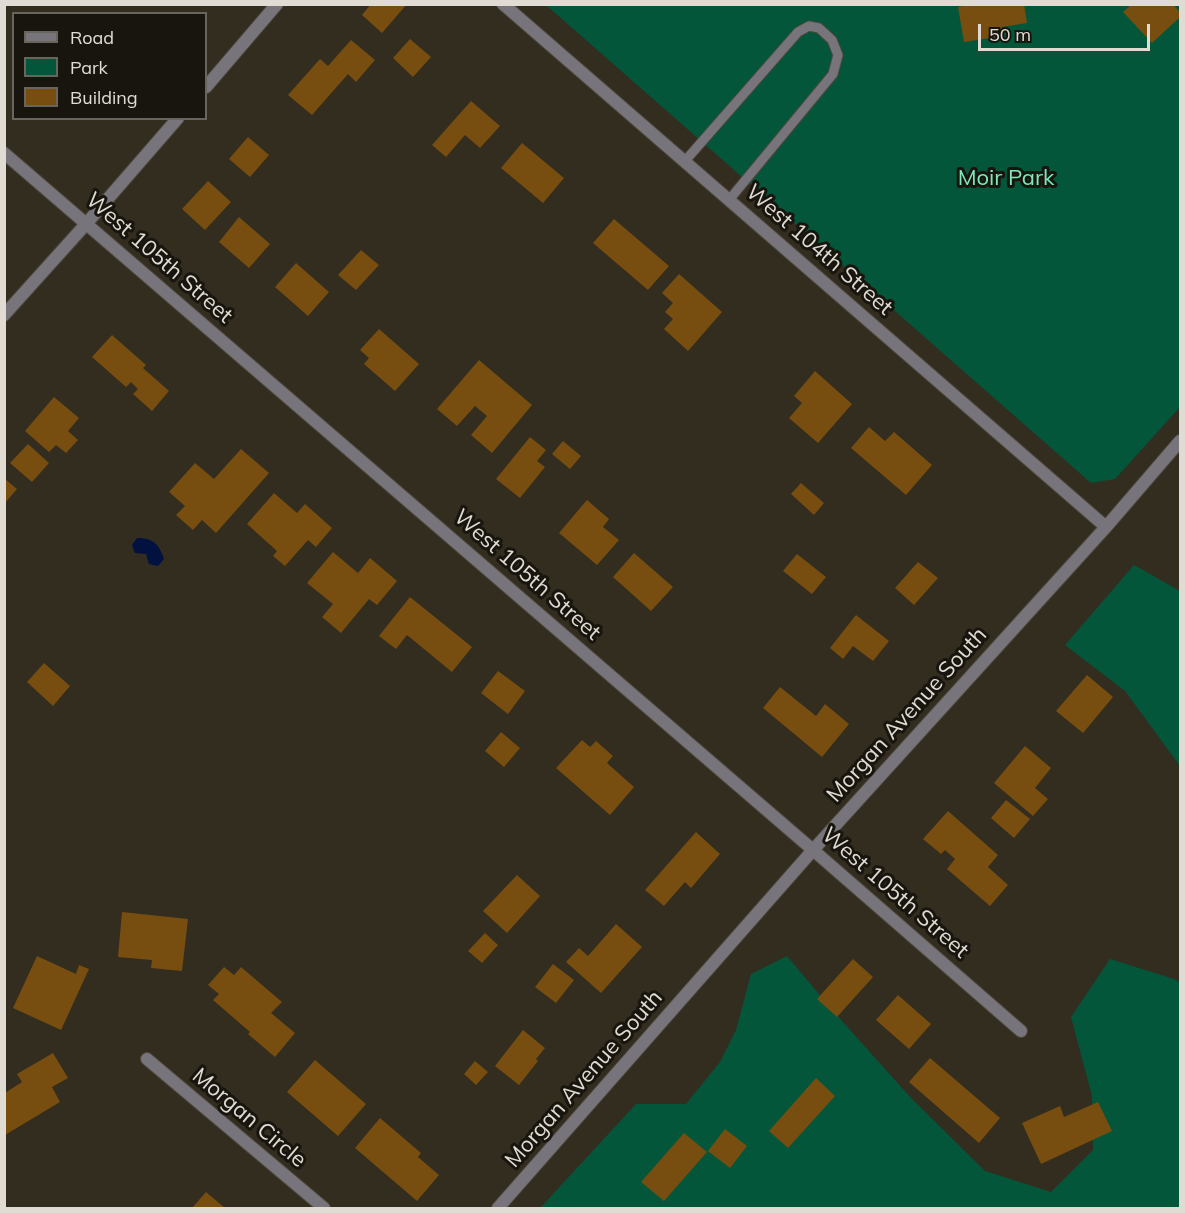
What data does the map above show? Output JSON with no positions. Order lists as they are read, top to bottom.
{
  "streets": {
    "street": [
      "West 104th Street",
      "West 105th Street",
      "Morgan Avenue South",
      "Morgan Circle"
    ]
  },
  "crossings": [
    ["West 104th Street", "Morgan Avenue South"],
    ["West 105th Street", "Morgan Avenue South"]
  ],
  "parks": ["Moir Park"],
  "legend": ["Road", "Park", "Building"],
  "scale_bar": "50 m"
}
